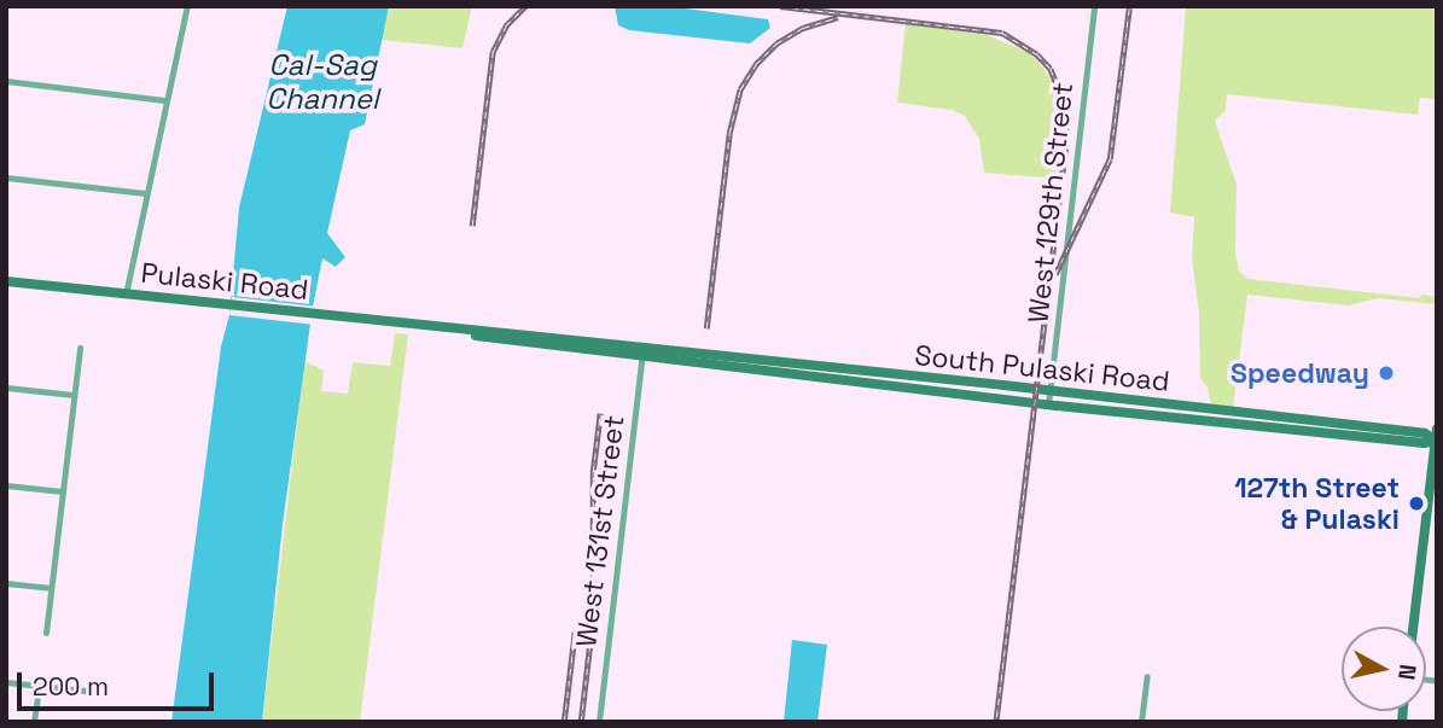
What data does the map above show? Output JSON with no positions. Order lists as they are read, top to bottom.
{
  "streets": {
    "main road": ["Pulaski Road", "South Pulaski Road"],
    "street": ["West 129th Street", "West 131st Street"]
  },
  "crossings": [
    ["West 129th Street", "South Pulaski Road"],
    ["Pulaski Road", "South Pulaski Road"],
    ["Pulaski Road", "West 131st Street"],
    ["South Pulaski Road", "West 131st Street"]
  ],
  "water": ["Cal-Sag Channel"],
  "places": ["Speedway", "127th Street & Pulaski"],
  "scale_bar": "200 m",
  "north": "right"
}
